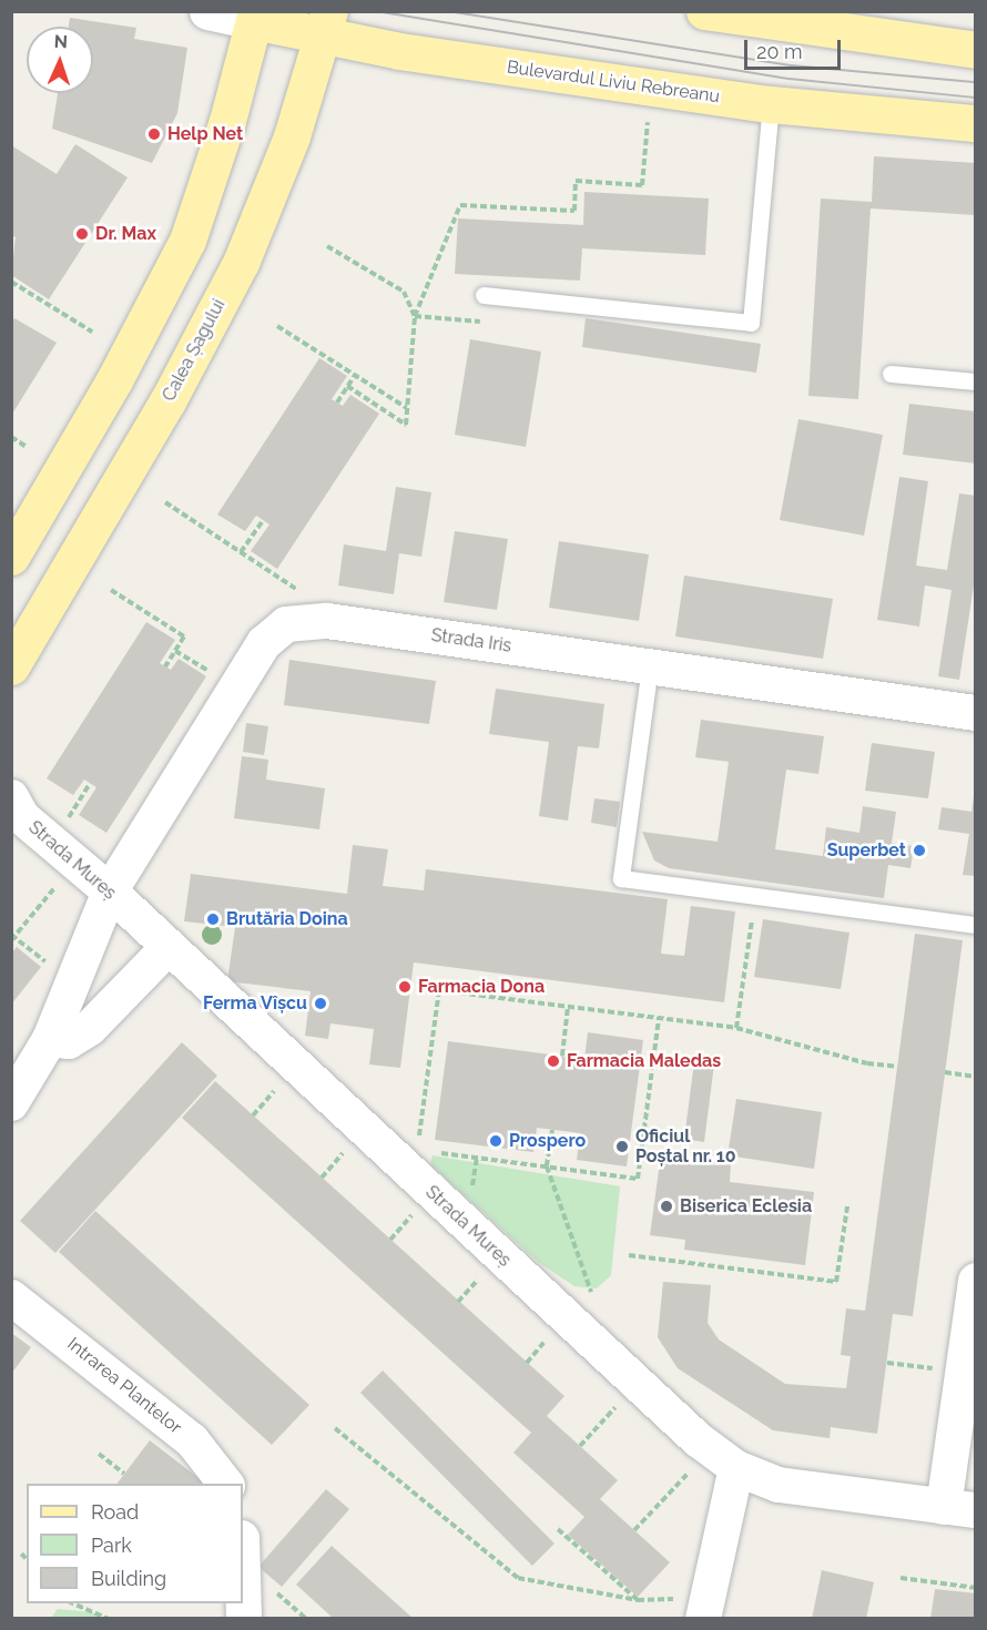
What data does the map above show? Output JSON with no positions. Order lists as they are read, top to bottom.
{
  "streets": {
    "main road": ["Bulevardul Liviu Rebreanu", "Calea Șagului"],
    "street": ["Strada Iris", "Strada Mureș", "Intrarea Plantelor"]
  },
  "crossings": [
    ["Bulevardul Liviu Rebreanu", "Calea Șagului"],
    ["Strada Iris", "Strada Mureș"]
  ],
  "places": [
    "Help Net",
    "Dr. Max",
    "Superbet",
    "Brutăria Doina",
    "Farmacia Dona",
    "Ferma Vîșcu",
    "Farmacia Maledas",
    "Prospero",
    "Oficiul Poștal nr. 10",
    "Biserica Eclesia"
  ],
  "legend": ["Road", "Park", "Building"],
  "scale_bar": "20 m",
  "north": "top"
}
